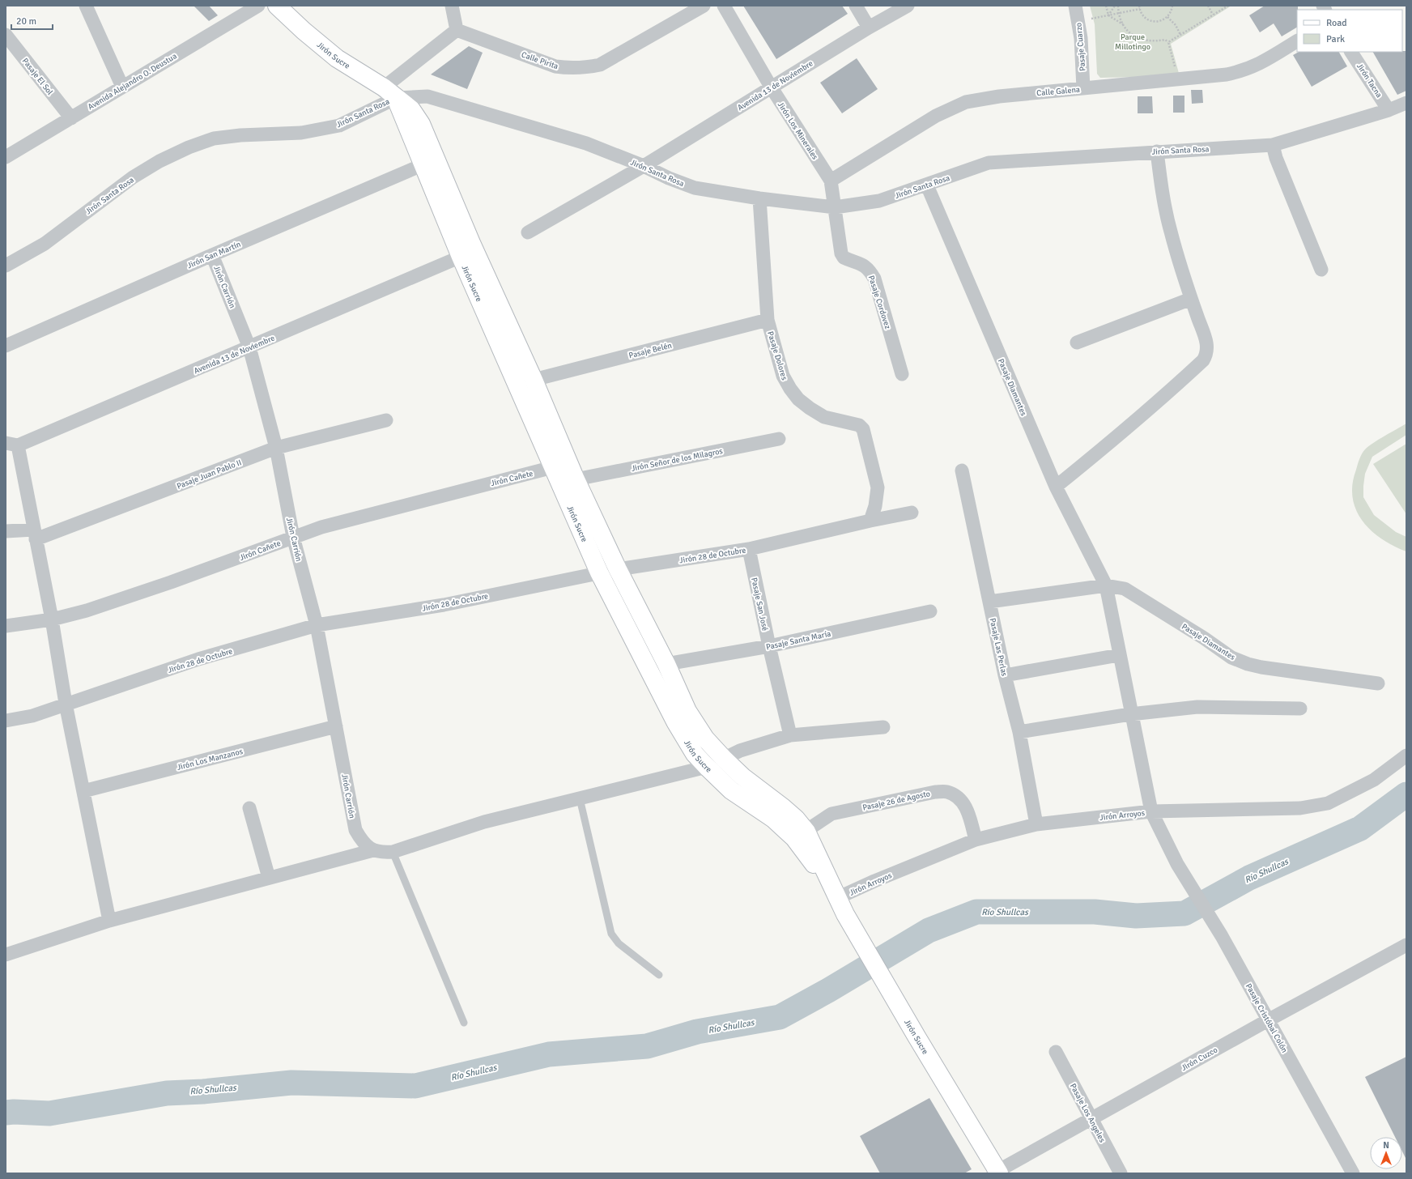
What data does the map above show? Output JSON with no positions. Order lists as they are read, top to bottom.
{
  "streets": {
    "street": [
      "Pasaje Cuarzo",
      "Jirón Sucre",
      "Calle Pirita",
      "Pasaje El Sol",
      "Jirón Tacna",
      "Avenida Alejandro O. Deustua",
      "Avenida 13 de Noviembre",
      "Calle Galena",
      "Jirón Santa Rosa",
      "Jirón Los Minerales",
      "Jirón San Martín",
      "Jirón Carrión",
      "Pasaje Cordovez",
      "Pasaje Belén",
      "Pasaje Dolores",
      "Pasaje Diamantes",
      "Jirón Señor de los Milagros",
      "Pasaje Juan Pablo II",
      "Jirón Cañete",
      "Jirón 28 de Octubre",
      "Pasaje San José",
      "Pasaje Santa María",
      "Pasaje Las Perlas",
      "Jirón Los Manzanos",
      "Pasaje 26 de Agosto",
      "Jirón Arroyos",
      "Pasaje Cristóbal Colón",
      "Jirón Cuzco",
      "Pasaje Los Angeles"
    ]
  },
  "crossings": [
    ["Pasaje Cuarzo", "Calle Galena"],
    ["Jirón Sucre", "Avenida 13 de Noviembre"],
    ["Jirón Sucre", "Jirón Santa Rosa"],
    ["Jirón Sucre", "Jirón San Martín"],
    ["Jirón Sucre", "Pasaje Belén"],
    ["Jirón Sucre", "Jirón Señor de los Milagros"],
    ["Jirón Sucre", "Jirón Cañete"],
    ["Jirón Sucre", "Jirón 28 de Octubre"],
    ["Jirón Sucre", "Pasaje Santa María"],
    ["Jirón Sucre", "Pasaje 26 de Agosto"],
    ["Jirón Sucre", "Jirón Arroyos"],
    ["Jirón Sucre", "Jirón Cuzco"],
    ["Pasaje El Sol", "Avenida Alejandro O. Deustua"],
    ["Jirón Tacna", "Jirón Santa Rosa"],
    ["Avenida 13 de Noviembre", "Jirón Santa Rosa"],
    ["Avenida 13 de Noviembre", "Jirón Los Minerales"],
    ["Avenida 13 de Noviembre", "Jirón Carrión"],
    ["Calle Galena", "Jirón Los Minerales"],
    ["Jirón Santa Rosa", "Jirón Los Minerales"],
    ["Jirón Santa Rosa", "Pasaje Cordovez"],
    ["Jirón Santa Rosa", "Pasaje Dolores"],
    ["Jirón Santa Rosa", "Pasaje Diamantes"],
    ["Jirón Los Minerales", "Pasaje Cordovez"],
    ["Jirón San Martín", "Jirón Carrión"],
    ["Jirón Carrión", "Pasaje Juan Pablo II"],
    ["Jirón Carrión", "Jirón Cañete"],
    ["Jirón Carrión", "Jirón 28 de Octubre"],
    ["Jirón Carrión", "Jirón Los Manzanos"],
    ["Pasaje Belén", "Pasaje Dolores"],
    ["Pasaje Dolores", "Jirón 28 de Octubre"],
    ["Pasaje Diamantes", "Jirón Arroyos"],
    ["Pasaje Diamantes", "Pasaje Cristóbal Colón"],
    ["Jirón 28 de Octubre", "Pasaje San José"],
    ["Pasaje San José", "Pasaje Santa María"],
    ["Pasaje Las Perlas", "Jirón Arroyos"],
    ["Pasaje 26 de Agosto", "Jirón Arroyos"],
    ["Pasaje Cristóbal Colón", "Jirón Cuzco"],
    ["Jirón Cuzco", "Pasaje Los Angeles"]
  ],
  "water": ["Río Shullcas"],
  "parks": ["Parque Millotingo"],
  "legend": ["Road", "Park"],
  "scale_bar": "20 m",
  "north": "top"
}
